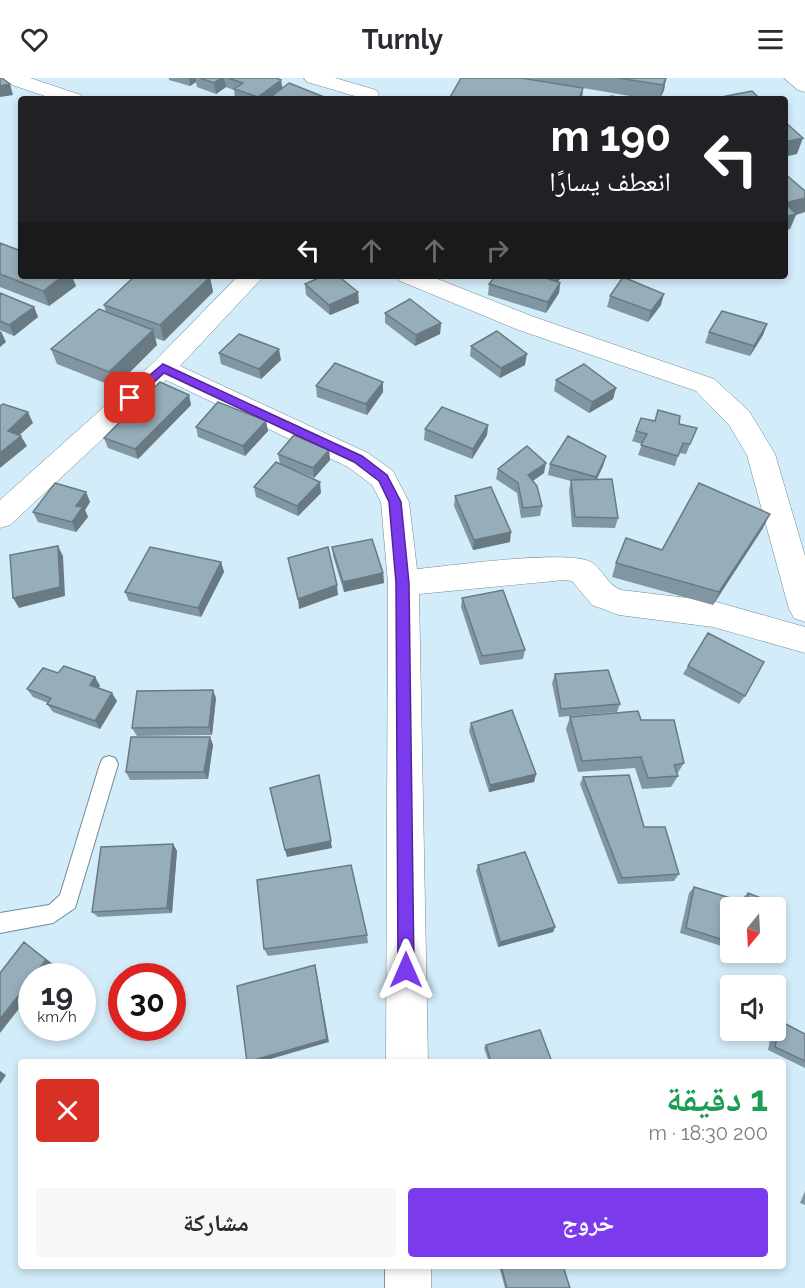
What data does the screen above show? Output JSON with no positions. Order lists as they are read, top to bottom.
{
  "north": "bottom",
  "page": {
    "header": "Turnly",
    "turn": ["190 m", "انعطف يسارًا"],
    "speed": "19 km/h",
    "limit": "30",
    "heading": ["1 دقيقة", "200 m · 18:30"],
    "buttons": ["خروج", "مشاركة"]
  }
}
